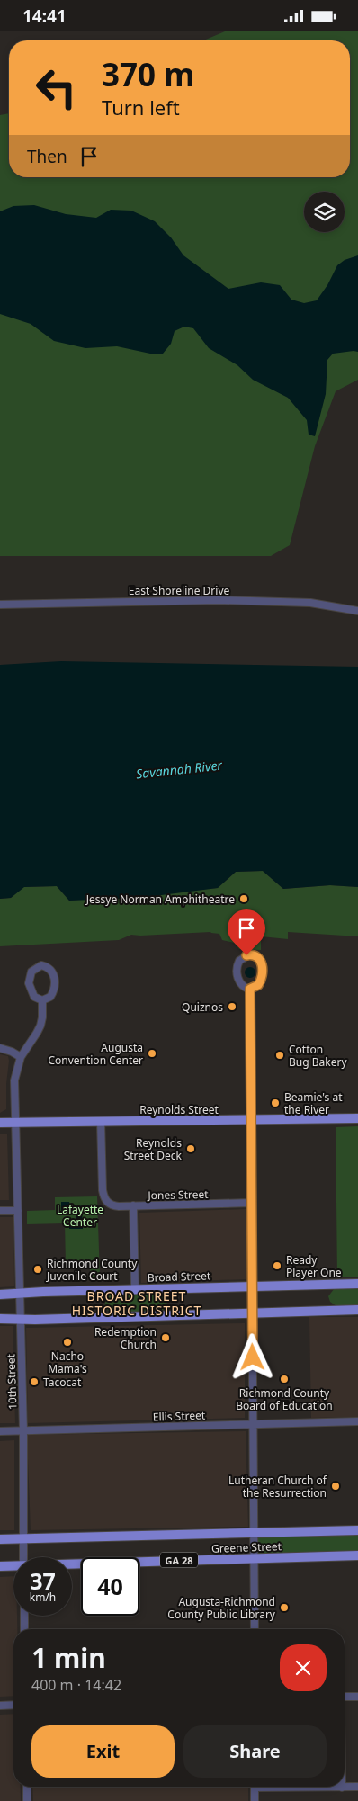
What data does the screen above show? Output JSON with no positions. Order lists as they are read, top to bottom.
{
  "streets": {
    "main road": [
      "Reynolds Street",
      "Broad Street",
      "Greene Street",
      "GA 28"
    ],
    "street": [
      "East Shoreline Drive",
      "Jones Street",
      "10th Street",
      "Ellis Street"
    ]
  },
  "crossings": [
    ["Reynolds Street", "Jones Street"],
    ["Reynolds Street", "10th Street"],
    ["Broad Street", "10th Street"],
    ["10th Street", "Ellis Street"],
    ["10th Street", "Greene Street"]
  ],
  "districts": ["BROAD STREET HISTORIC DISTRICT"],
  "water": ["Savannah River"],
  "parks": ["Lafayette Center"],
  "places": [
    "Jessye Norman Amphitheatre",
    "Quiznos",
    "Augusta Convention Center",
    "Cotton Bug Bakery",
    "Beamie's at the River",
    "Reynolds Street Deck",
    "Ready Player One",
    "Richmond County Juvenile Court",
    "Redemption Church",
    "Nacho Mama's",
    "Richmond County Board of Education",
    "Tacocat",
    "Lutheran Church of the Resurrection",
    "Augusta-Richmond County Public Library"
  ],
  "page": {
    "status": "14:41",
    "turn": ["370 m", "Turn left"],
    "then": "Then",
    "speed": "37 km/h",
    "limit": "40",
    "heading": ["1 min", "400 m · 14:42"],
    "buttons": ["Exit", "Share"]
  }
}
